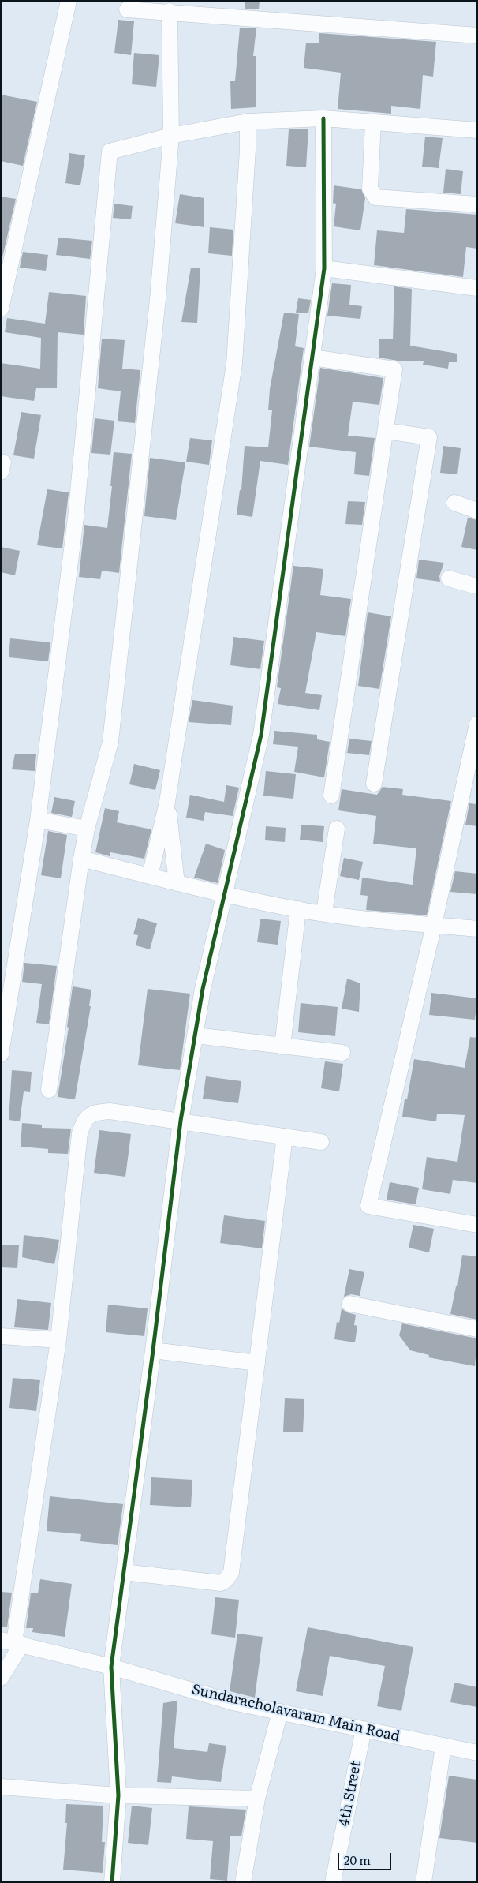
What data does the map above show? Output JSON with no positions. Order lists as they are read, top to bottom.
{
  "streets": {
    "street": ["Sundaracholavaram Main Road", "4th Street"]
  },
  "crossings": [
    ["Sundaracholavaram Main Road", "4th Street"]
  ],
  "scale_bar": "20 m"
}
